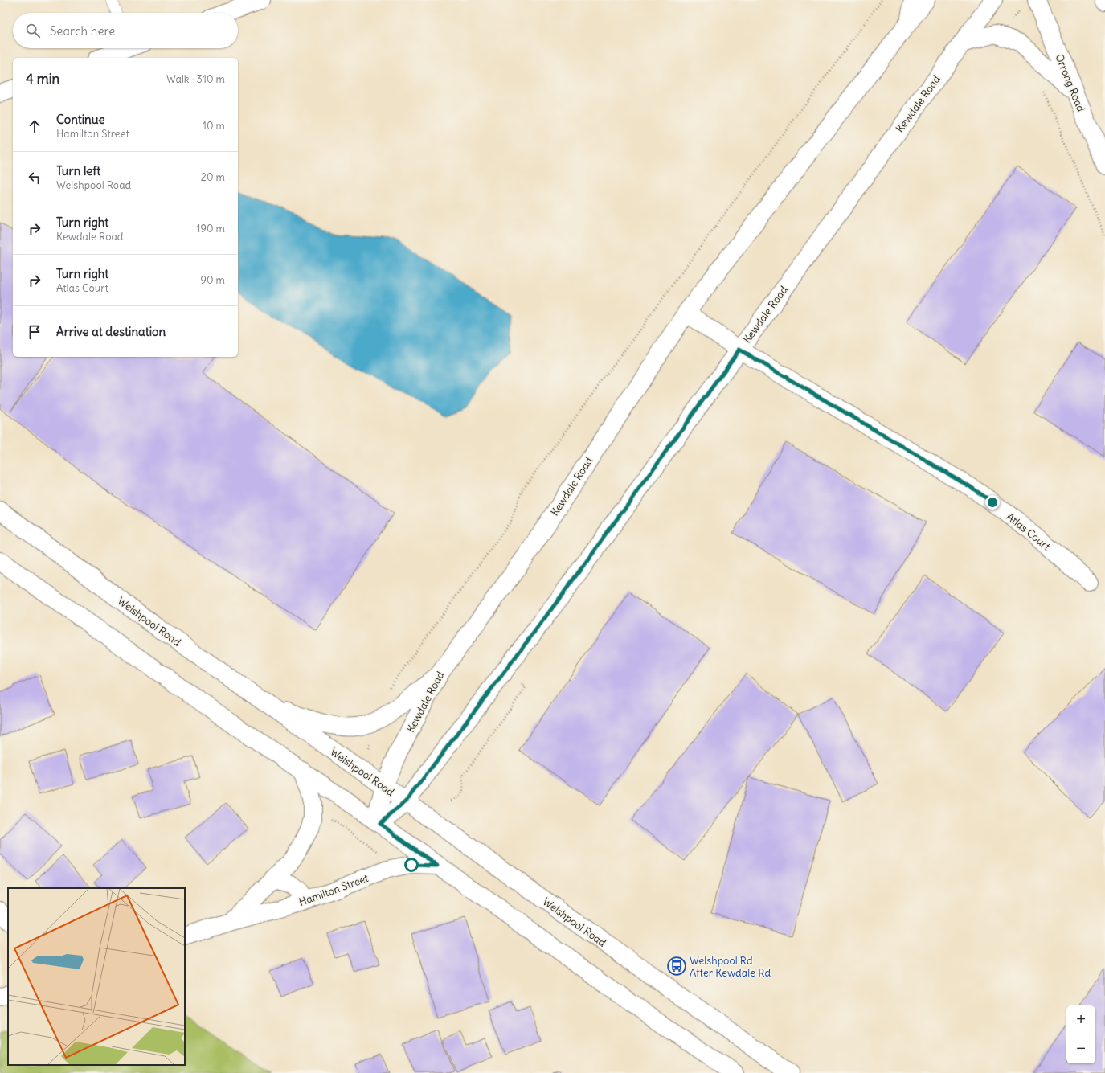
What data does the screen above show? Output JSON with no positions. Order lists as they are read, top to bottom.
{
  "streets": {
    "main road": [
      "Orrong Road",
      "Kewdale Road",
      "Atlas Court",
      "Welshpool Road",
      "Hamilton Street"
    ]
  },
  "crossings": [
    ["Kewdale Road", "Atlas Court"],
    ["Kewdale Road", "Welshpool Road"]
  ],
  "places": {
    "bus stop": ["Welshpool Rd After Kewdale Rd"]
  },
  "page": {
    "search": "Search here",
    "heading": ["4 min", "Walk · 310 m"],
    "list": [
      ["Continue", "Hamilton Street", "10 m"],
      ["Turn left", "Welshpool Road", "20 m"],
      ["Turn right", "Kewdale Road", "190 m"],
      ["Turn right", "Atlas Court", "90 m"],
      "Arrive at destination"
    ],
    "map_buttons": ["+", "−"]
  }
}
